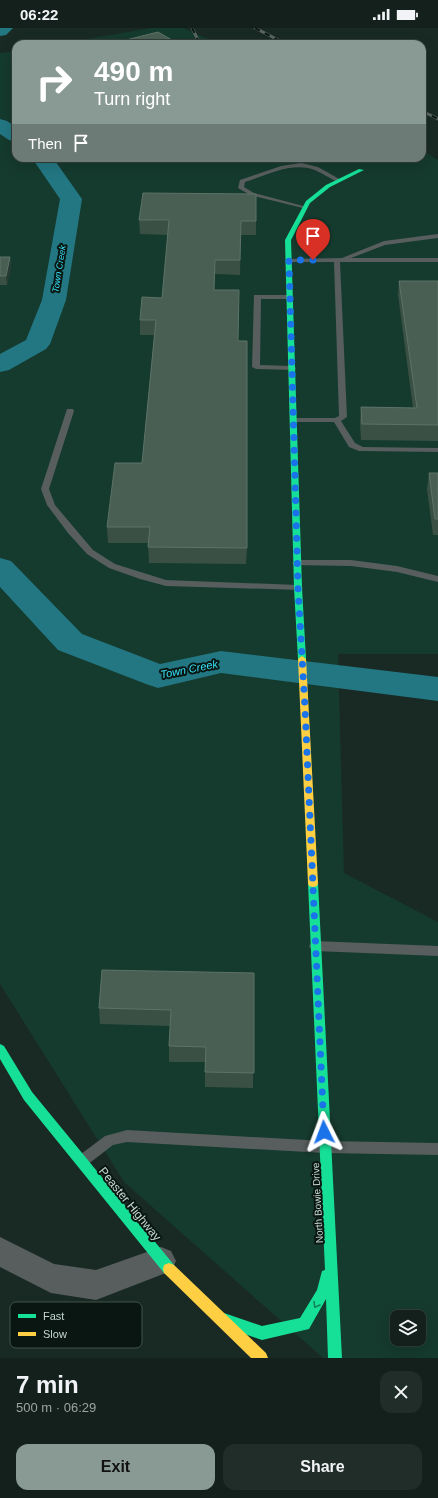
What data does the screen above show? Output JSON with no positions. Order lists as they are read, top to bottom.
{
  "streets": {
    "street": ["North Bowie Drive", "Peaster Highway"]
  },
  "water": ["Town Creek"],
  "legend": ["Fast", "Slow"],
  "page": {
    "status": "06:22",
    "turn": ["490 m", "Turn right"],
    "then": "Then",
    "heading": ["7 min", "500 m · 06:29"],
    "buttons": ["Exit", "Share"]
  }
}
